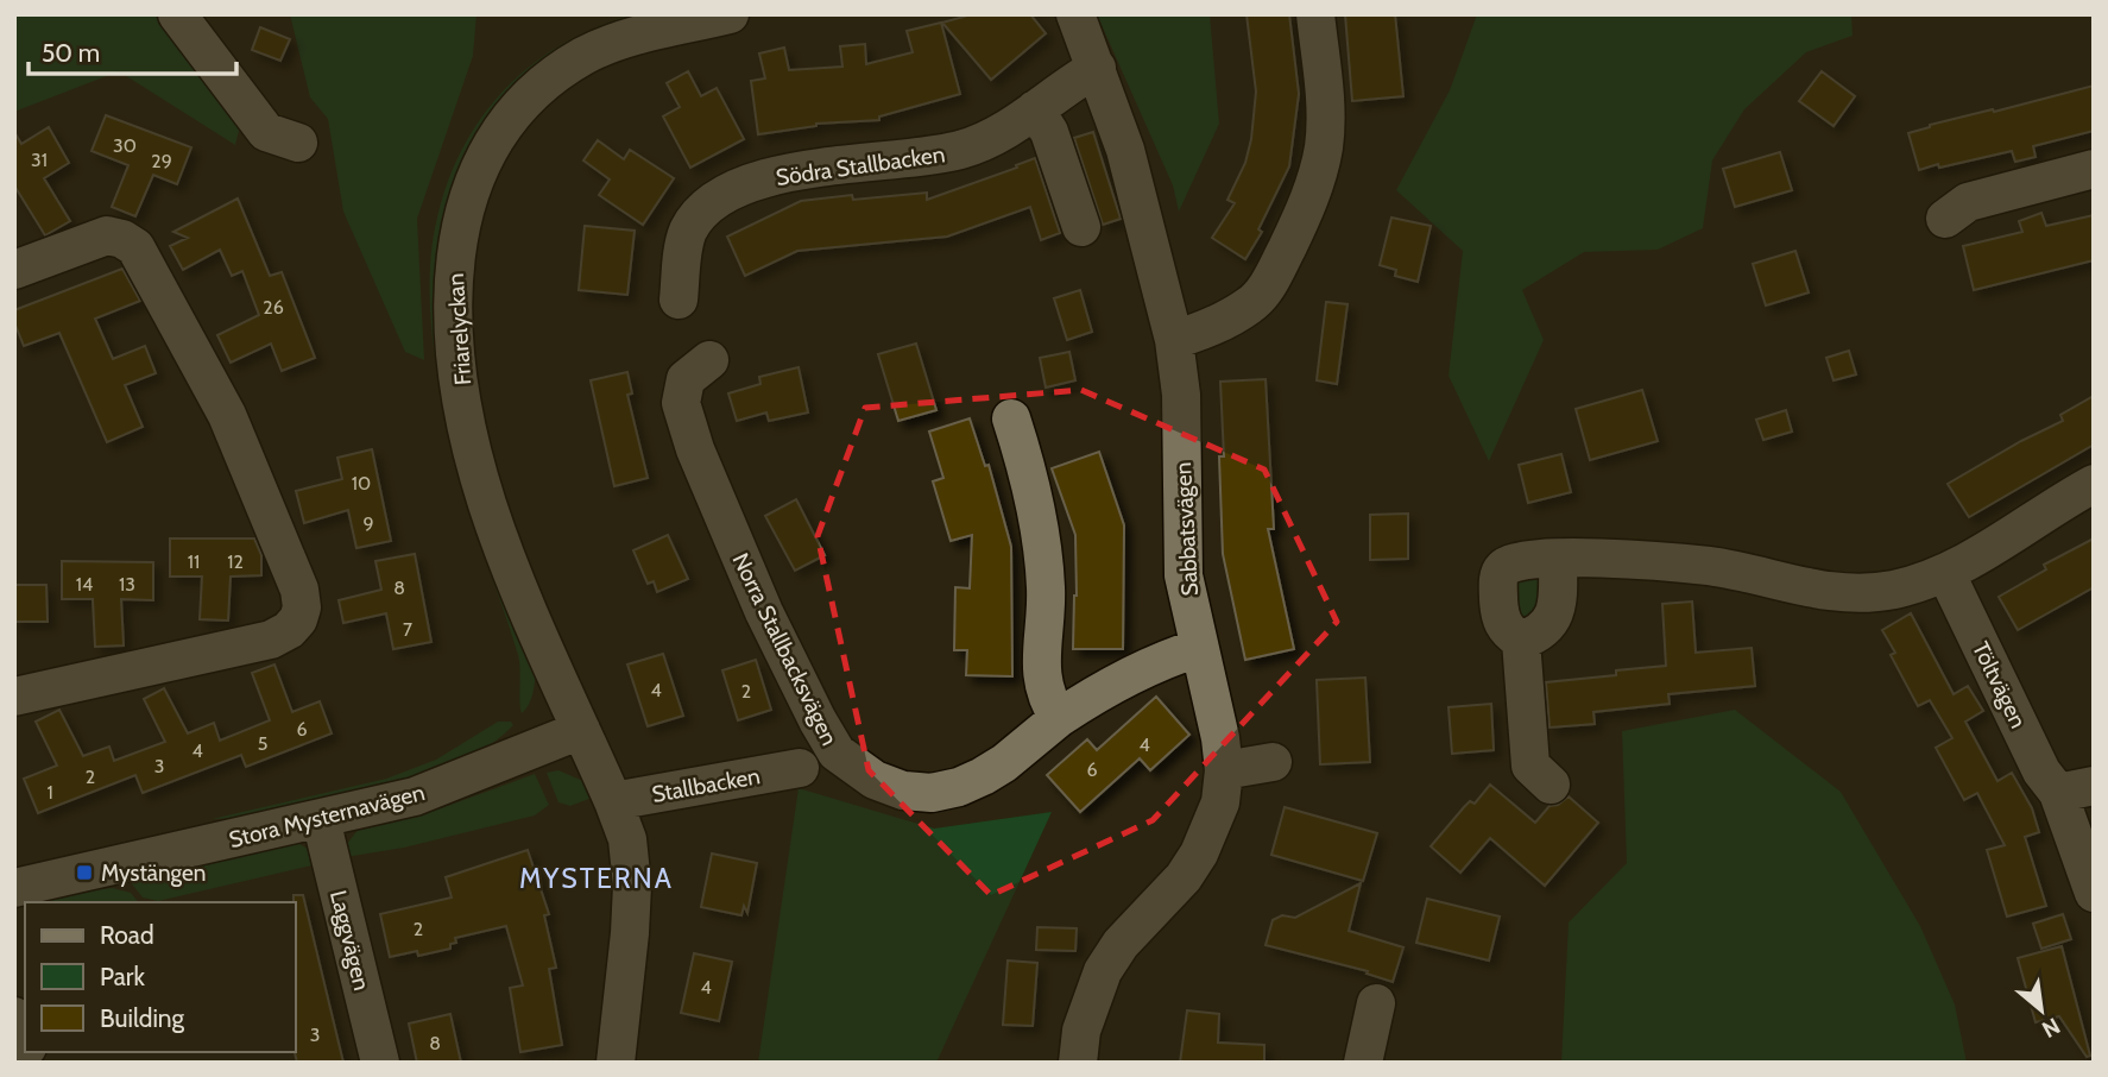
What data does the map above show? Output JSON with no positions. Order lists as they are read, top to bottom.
{
  "streets": {
    "street": [
      "Södra Stallbacken",
      "Friarelyckan",
      "Sabbatsvägen",
      "Norra Stallbacksvägen",
      "Töltvägen",
      "Stallbacken",
      "Stora Mysternavägen",
      "Laggvägen"
    ]
  },
  "crossings": [
    ["Södra Stallbacken", "Sabbatsvägen"],
    ["Friarelyckan", "Stallbacken"],
    ["Friarelyckan", "Stora Mysternavägen"],
    ["Sabbatsvägen", "Norra Stallbacksvägen"],
    ["Stora Mysternavägen", "Laggvägen"]
  ],
  "districts": ["MYSTERNA"],
  "places": {
    "transit": ["Mystängen"]
  },
  "house_numbers": [
    "30",
    "31",
    "29",
    "26",
    "10",
    "9",
    "11",
    "12",
    "14",
    "13",
    "8",
    "7",
    "4",
    "2",
    "6",
    "5",
    "4",
    "4",
    "3",
    "6",
    "2",
    "1",
    "2",
    "4",
    "3",
    "8"
  ],
  "legend": ["Road", "Park", "Building"],
  "scale_bar": "50 m",
  "north": "bottom right"
}
